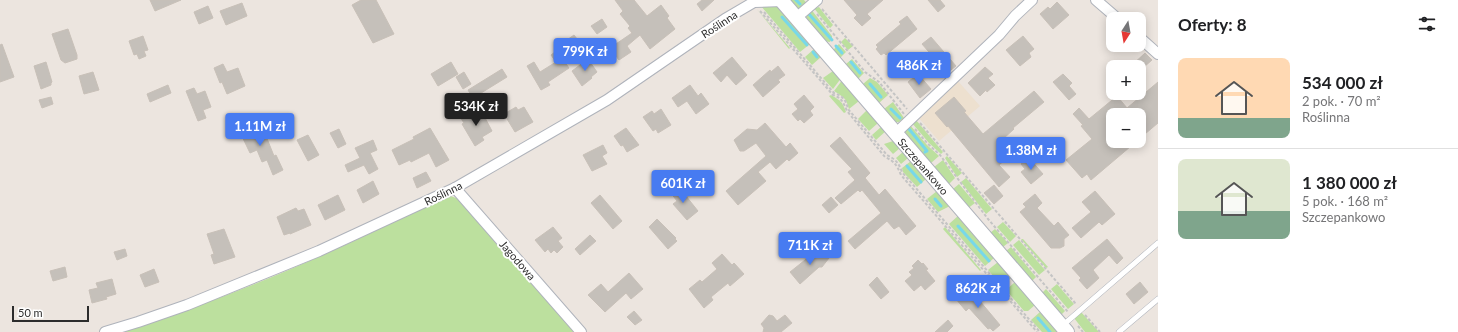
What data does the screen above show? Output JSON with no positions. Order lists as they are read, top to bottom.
{
  "streets": {
    "street": ["Roślinna", "Szczepankowo", "Jagodowa"]
  },
  "crossings": [
    ["Roślinna", "Szczepankowo"],
    ["Roślinna", "Jagodowa"]
  ],
  "scale_bar": "50 m",
  "north": "bottom",
  "page": {
    "heading": "Oferty: 8",
    "map_buttons": ["+", "−"],
    "price": [
      "799K zł",
      "486K zł",
      "534K zł",
      "1.11M zł",
      "1.38M zł",
      "601K zł",
      "711K zł",
      "862K zł"
    ],
    "list": [
      {
        "name": "534 000 zł",
        "note": "2 pok. · 70 m² · Roślinna"
      },
      {
        "name": "1 380 000 zł",
        "note": "5 pok. · 168 m² · Szczepankowo"
      }
    ],
    "scale": "50 m"
  }
}
